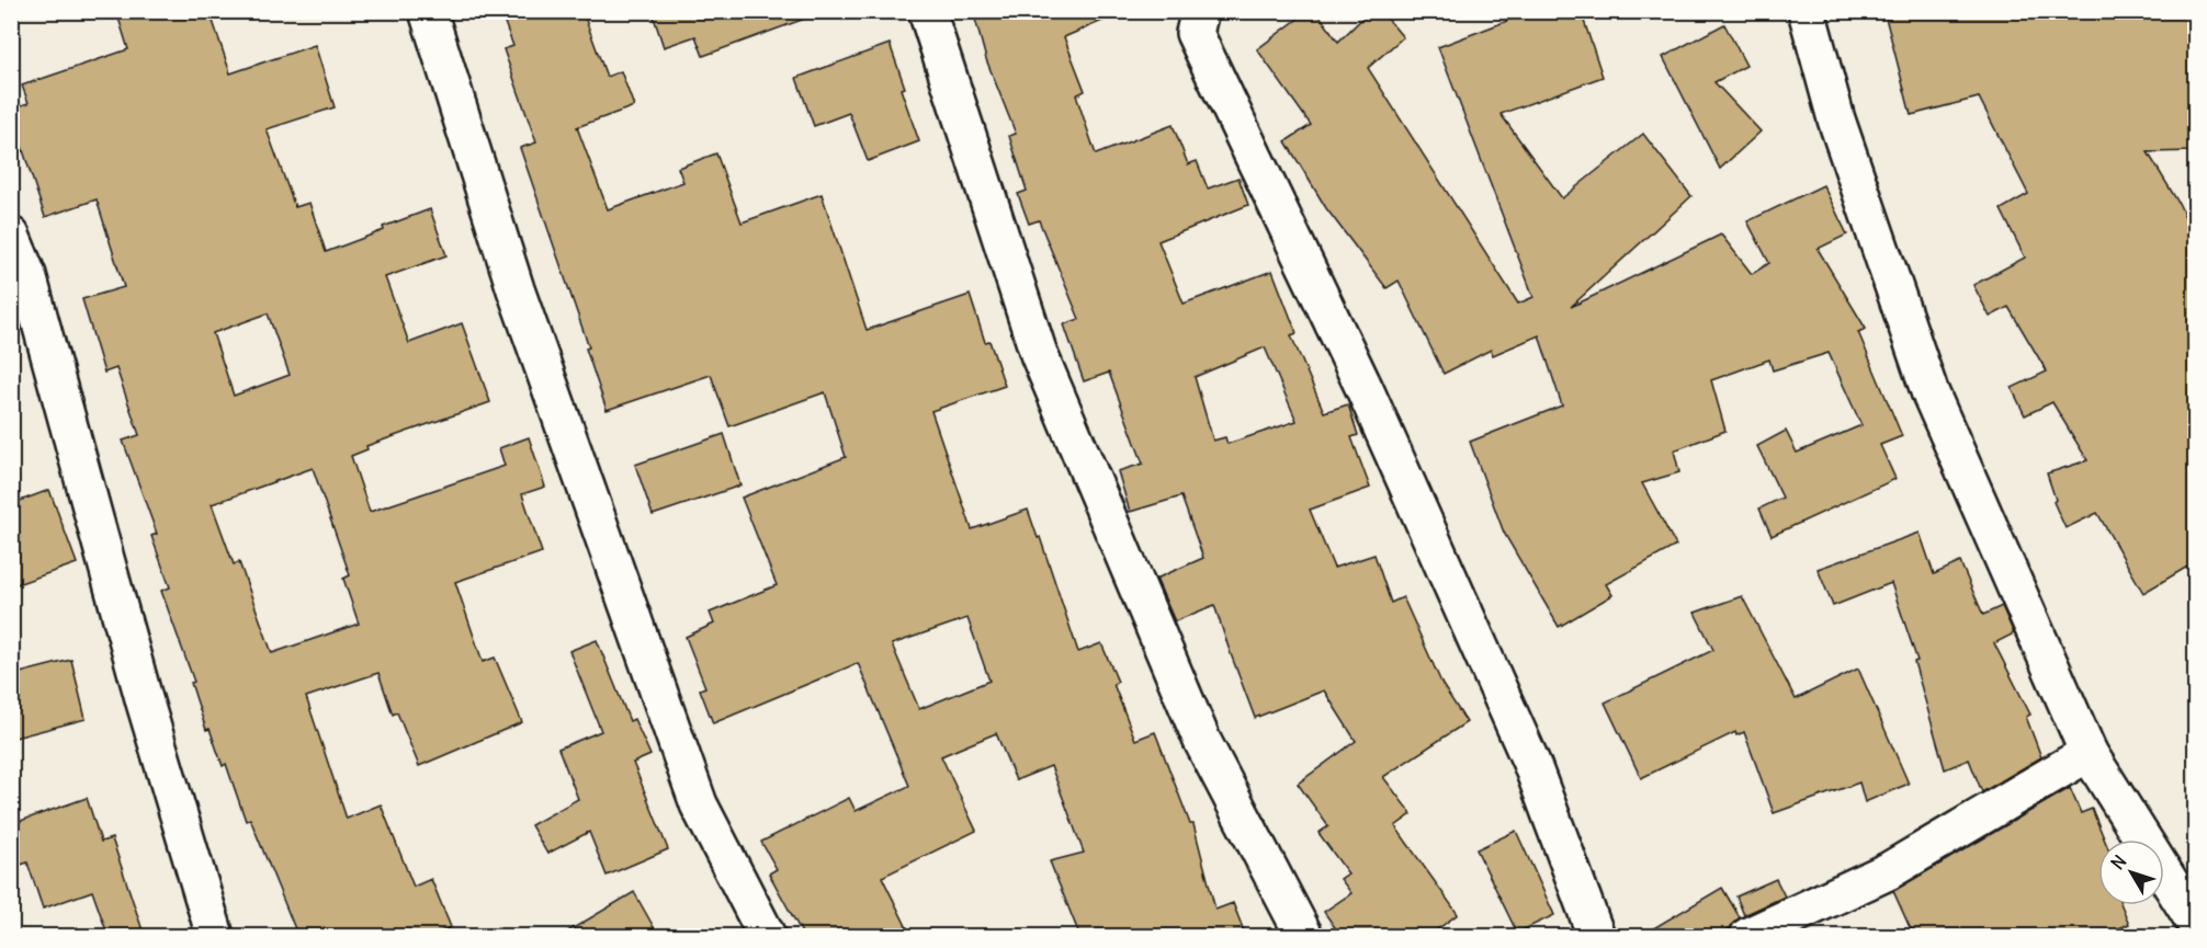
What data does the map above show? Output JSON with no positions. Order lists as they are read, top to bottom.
{
  "north": "top left"
}
